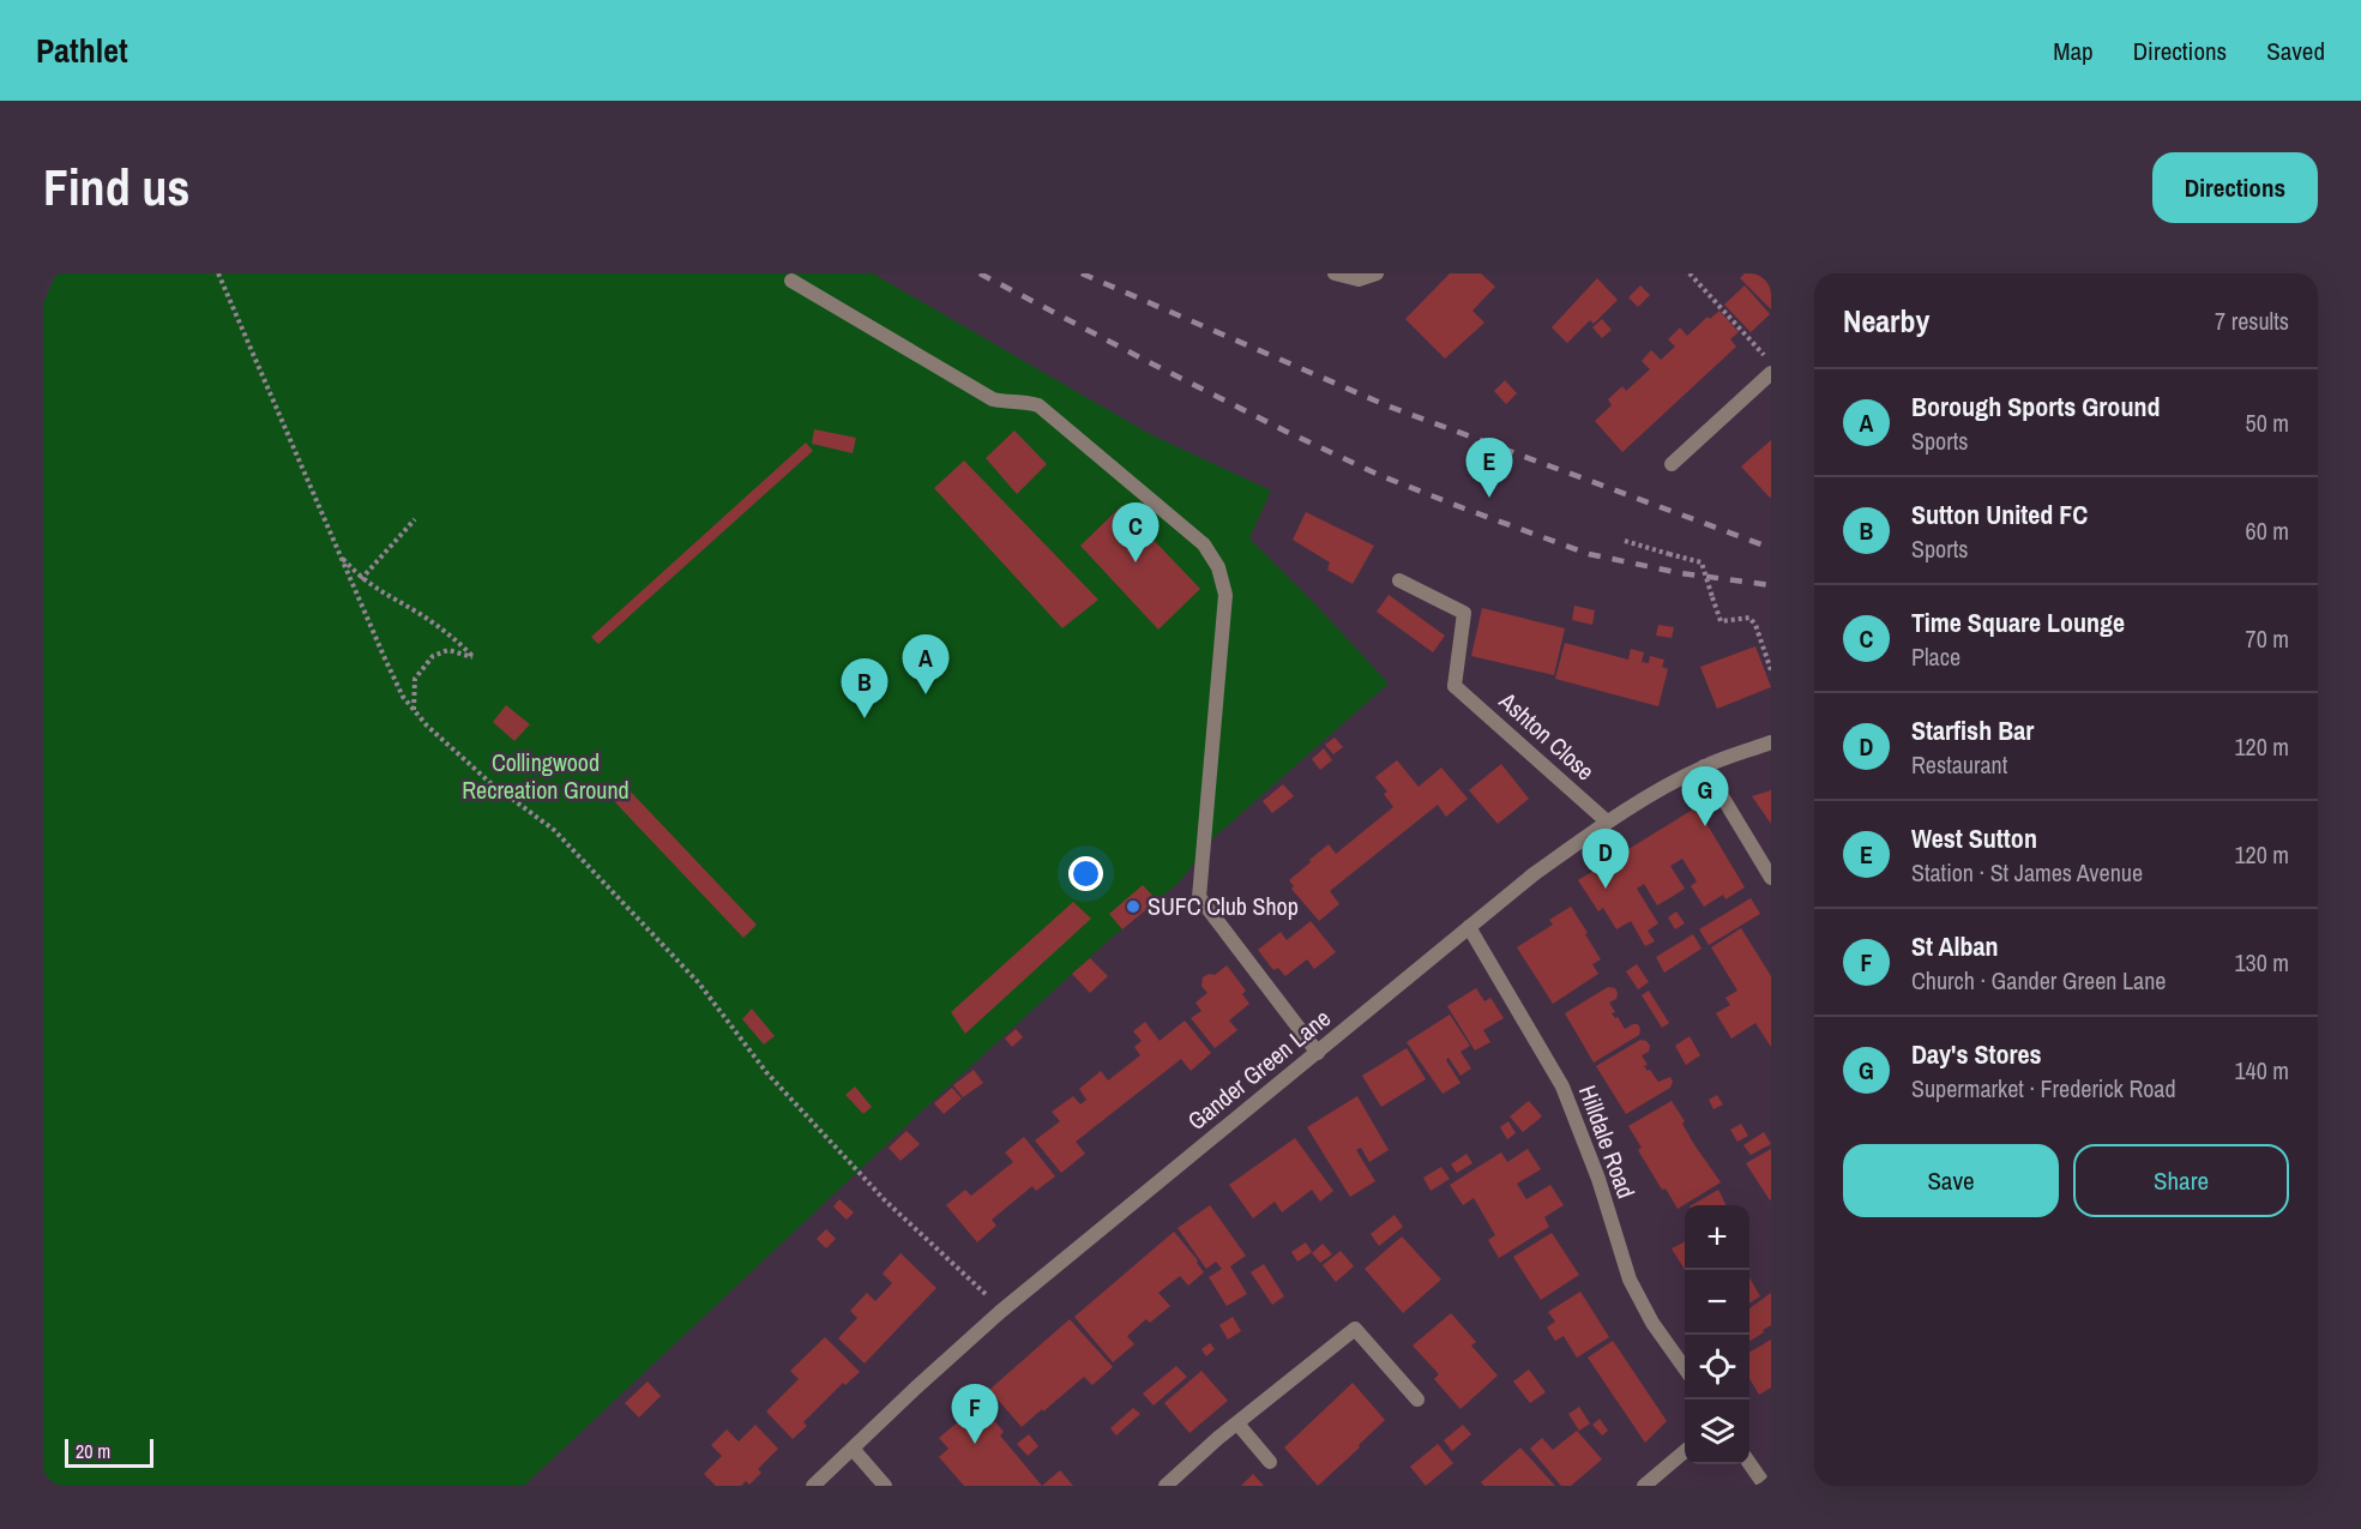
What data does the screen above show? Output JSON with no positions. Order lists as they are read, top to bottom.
{
  "streets": {
    "street": ["Ashton Close", "Gander Green Lane", "Hilldale Road"]
  },
  "crossings": [
    ["Ashton Close", "Gander Green Lane"],
    ["Gander Green Lane", "Hilldale Road"]
  ],
  "parks": ["Collingwood Recreation Ground"],
  "places": ["SUFC Club Shop"],
  "scale_bar": "20 m",
  "page": {
    "header": "Pathlet",
    "nav": ["Map", "Directions", "Saved"],
    "buttons": [
      "Directions",
      ["Save", "Share"]
    ],
    "title": "Find us",
    "heading": ["Nearby", "7 results"],
    "list": [
      {
        "mark": "A",
        "name": "Borough Sports Ground",
        "note": "Sports",
        "value": "50 m"
      },
      {
        "mark": "B",
        "name": "Sutton United FC",
        "note": "Sports",
        "value": "60 m"
      },
      {
        "mark": "C",
        "name": "Time Square Lounge",
        "note": "Place",
        "value": "70 m"
      },
      {
        "mark": "D",
        "name": "Starfish Bar",
        "note": "Restaurant",
        "value": "120 m"
      },
      {
        "mark": "E",
        "name": "West Sutton",
        "note": "Station · St James Avenue",
        "value": "120 m"
      },
      {
        "mark": "F",
        "name": "St Alban",
        "note": "Church · Gander Green Lane",
        "value": "130 m"
      },
      {
        "mark": "G",
        "name": "Day's Stores",
        "note": "Supermarket · Frederick Road",
        "value": "140 m"
      }
    ],
    "pins": [
      "E",
      "C",
      "A",
      "B",
      "G",
      "D",
      "F"
    ],
    "map_buttons": ["+", "−"],
    "scale": "20 m"
  }
}
